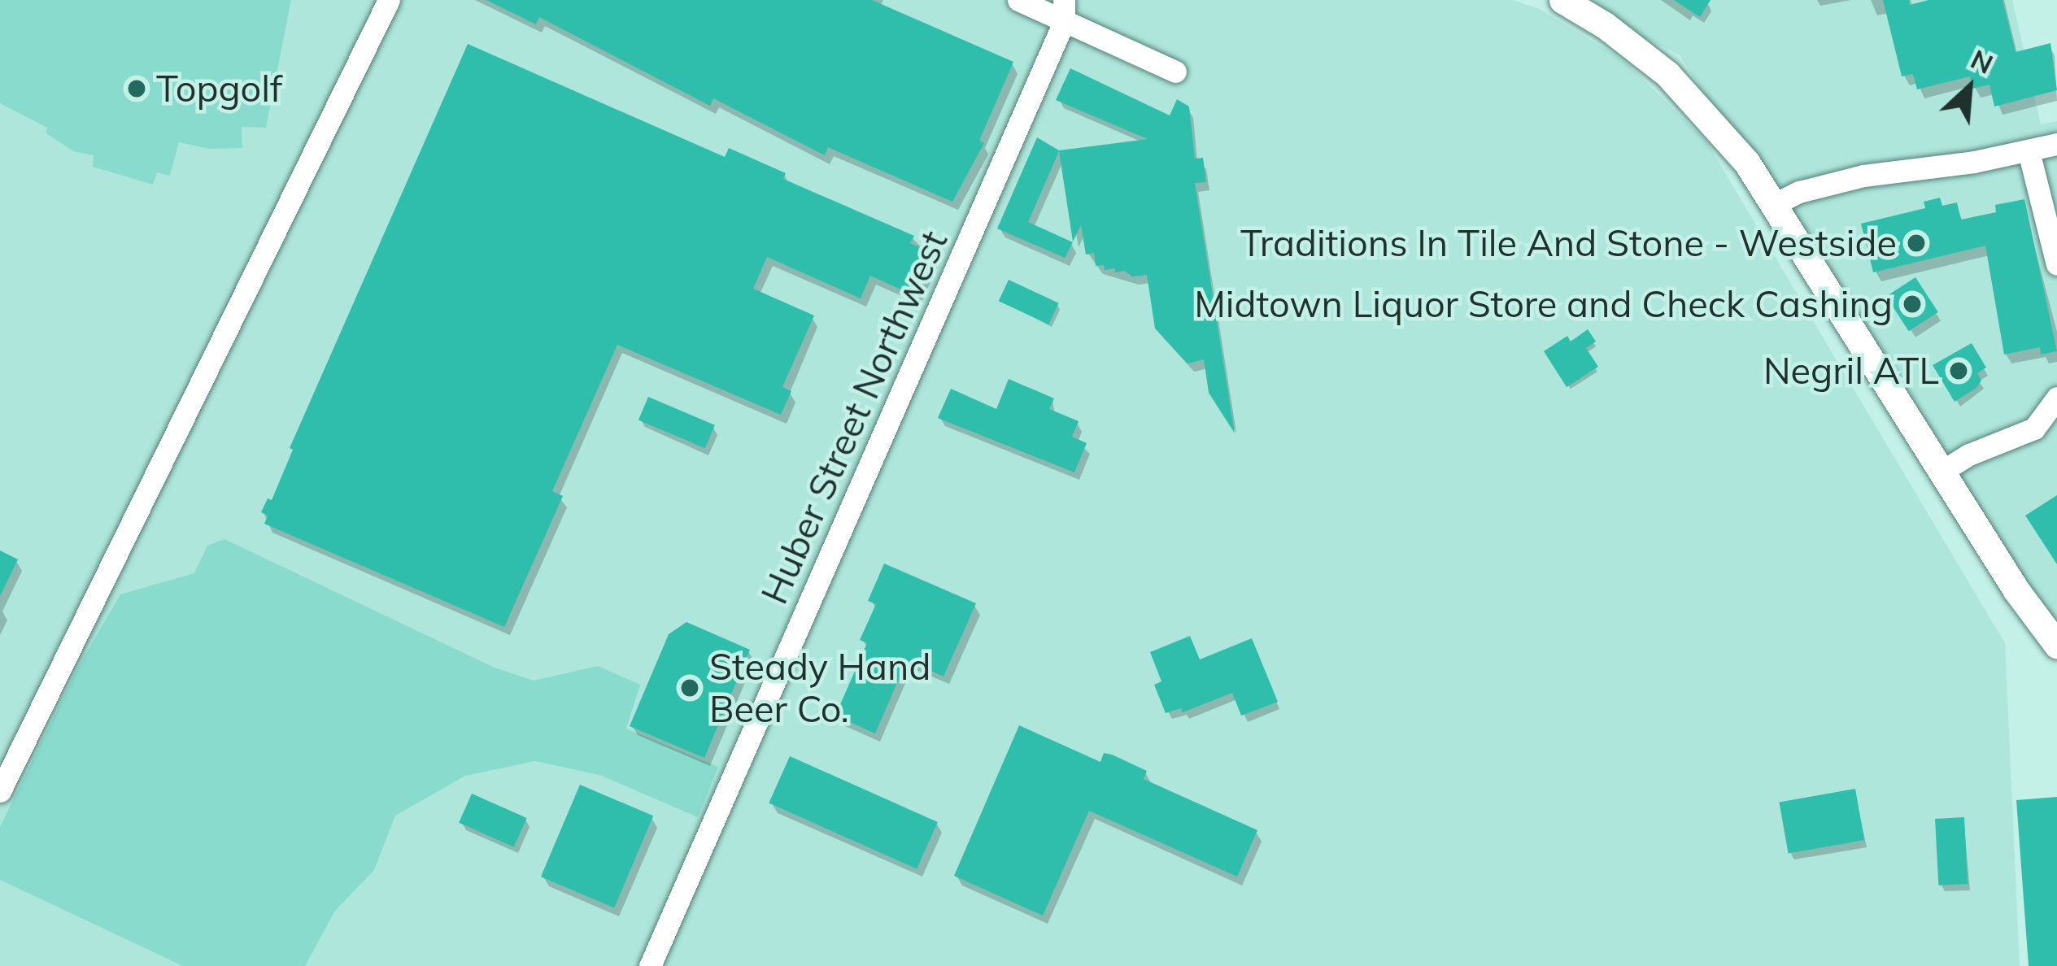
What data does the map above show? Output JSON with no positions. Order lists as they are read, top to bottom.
{
  "streets": {
    "street": ["Huber Street Northwest"]
  },
  "places": [
    "Topgolf",
    "Traditions In Tile And Stone - Westside",
    "Midtown Liquor Store and Check Cashing",
    "Negril ATL",
    "Steady Hand Beer Co."
  ],
  "north": "top right"
}
